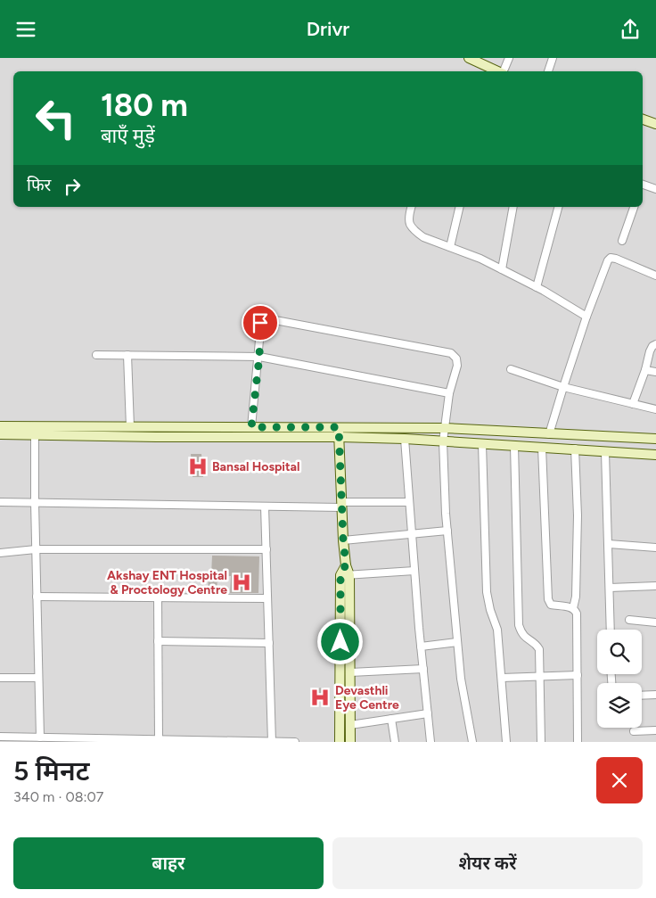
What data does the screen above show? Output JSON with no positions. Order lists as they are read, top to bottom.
{
  "places": {
    "hospital": ["Bansal Hospital", "Akshay ENT Hospital & Proctology Centre", "Devasthli Eye Centre"]
  },
  "page": {
    "header": "Drivr",
    "turn": ["180 m", "बाएँ मुड़ें"],
    "then": "फिर",
    "heading": ["5 मिनट", "340 m · 08:07"],
    "buttons": ["बाहर", "शेयर करें"]
  }
}
